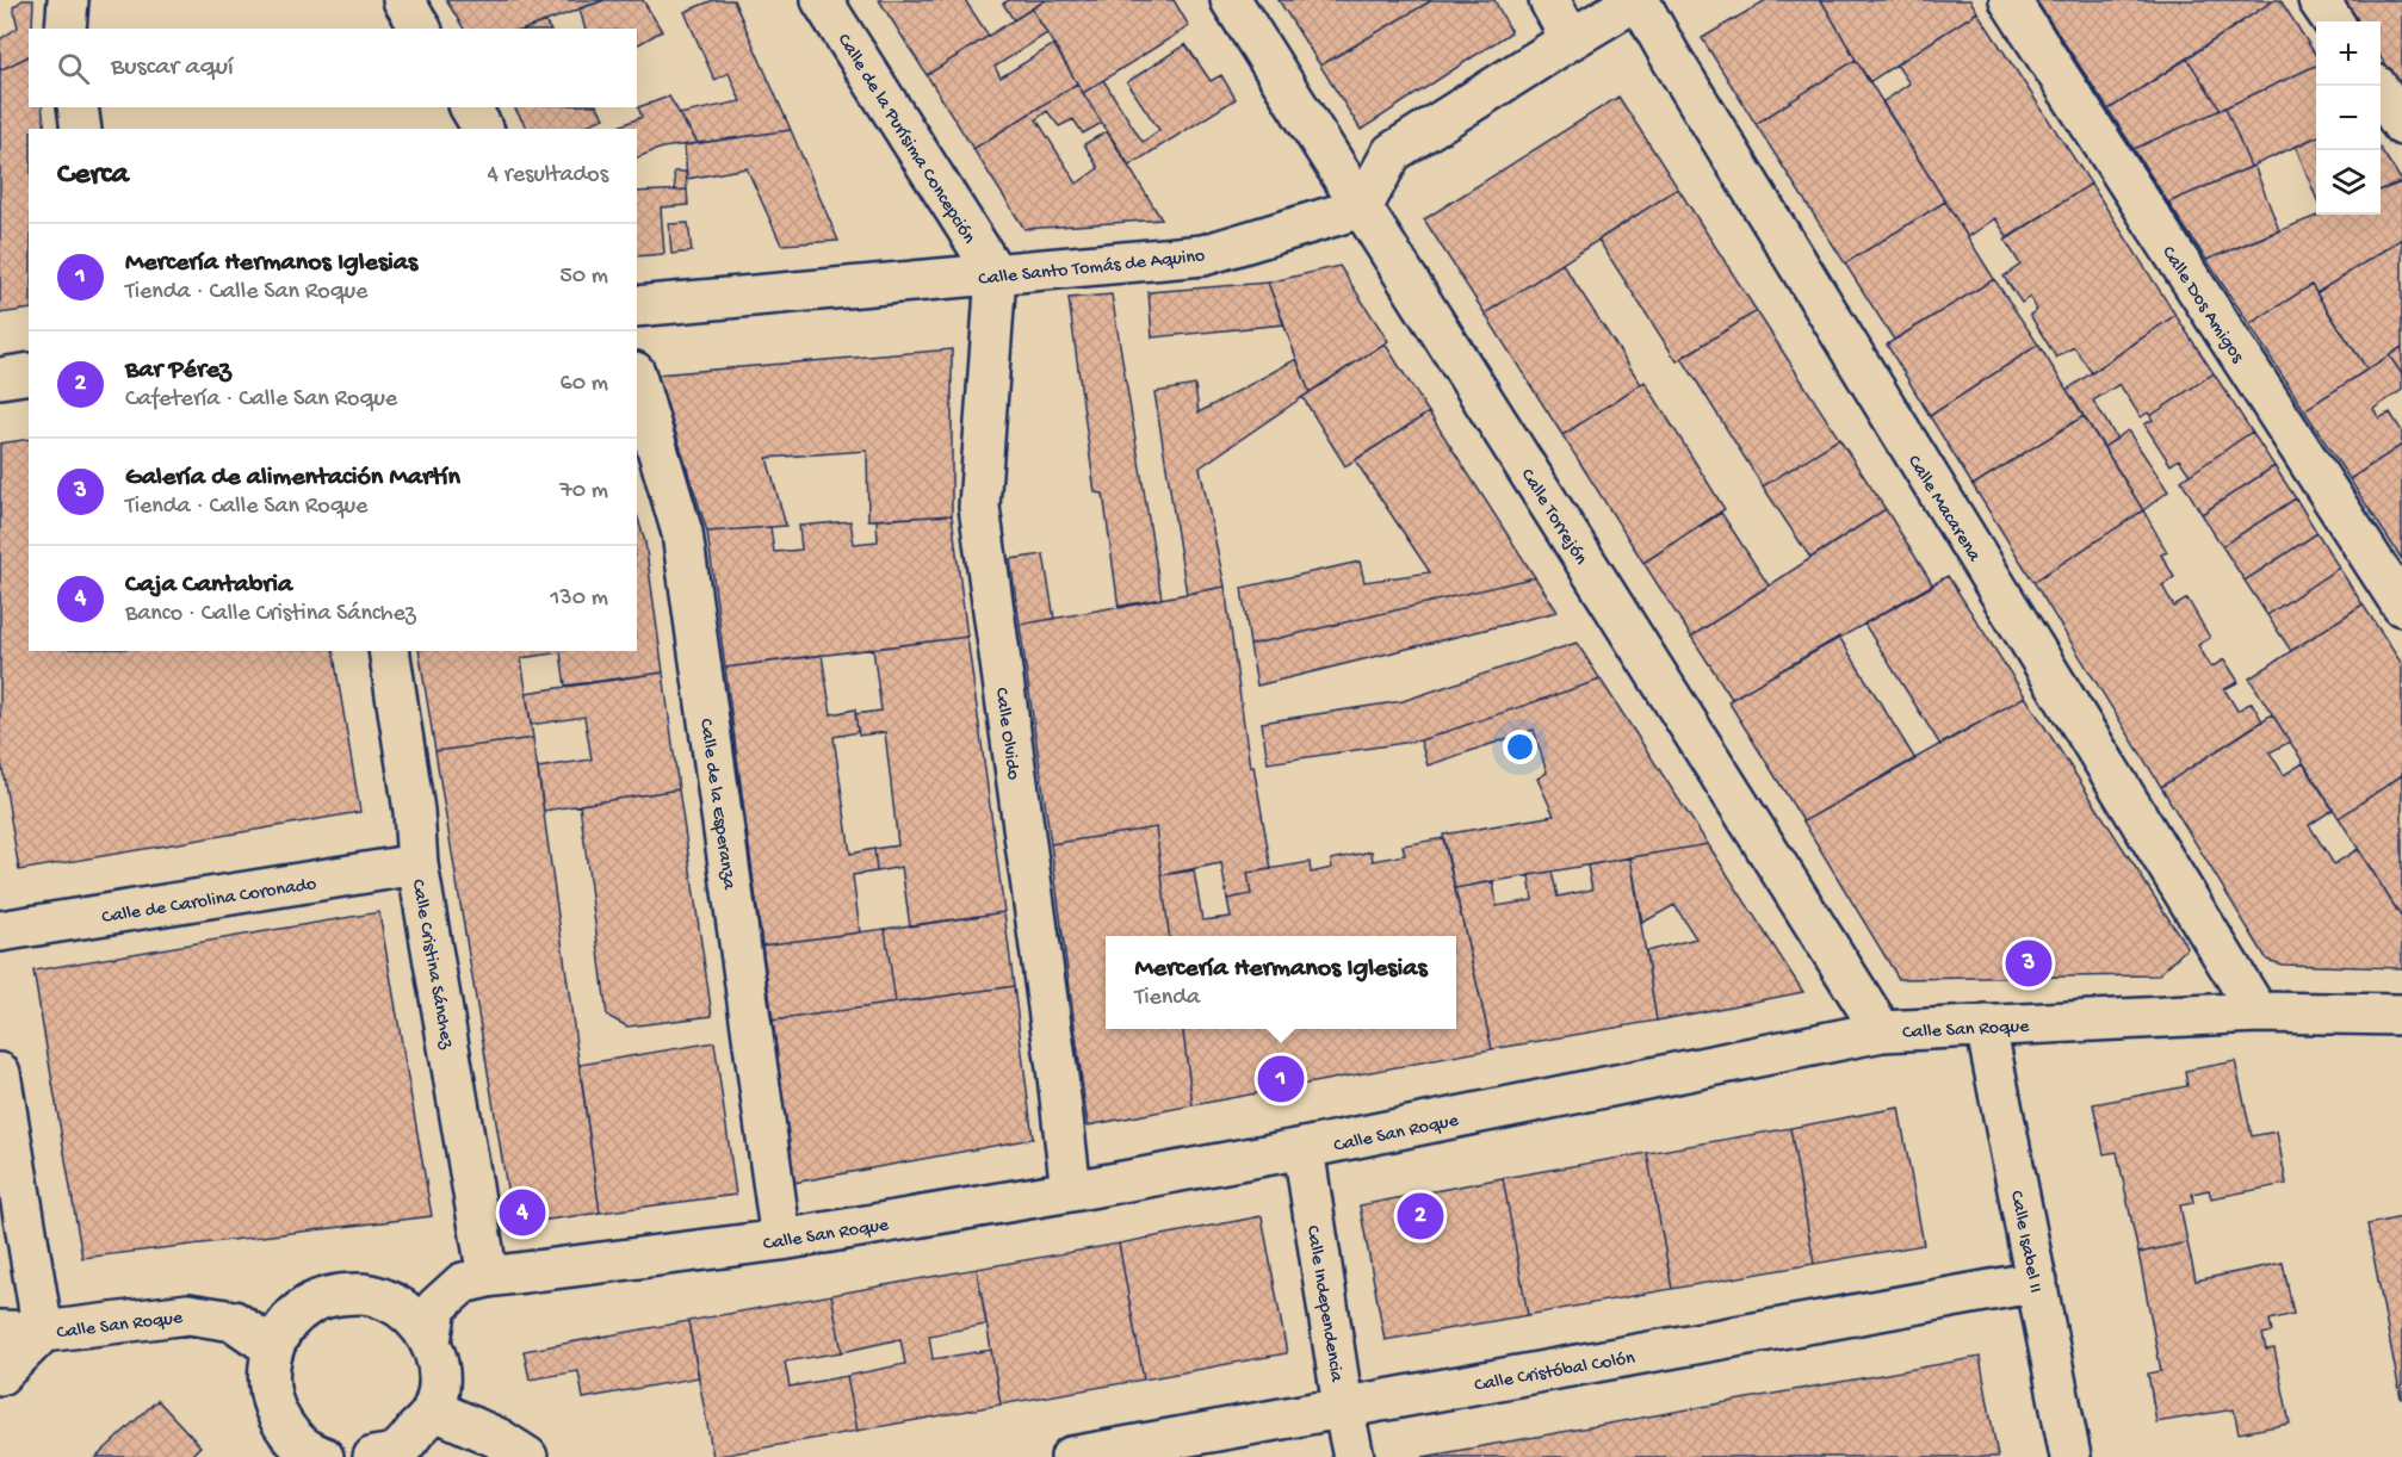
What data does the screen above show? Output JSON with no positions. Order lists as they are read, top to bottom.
{
  "streets": {
    "street": [
      "Calle de la Purísima Concepción",
      "Calle Santo Tomás de Aquino",
      "Calle Dos Amigos",
      "Calle Macarena",
      "Calle Torrejón",
      "Calle Olvido",
      "Calle de la Esperanza",
      "Calle de Carolina Coronado",
      "Calle Cristina Sánchez",
      "Calle San Roque",
      "Calle Isabel II",
      "Calle Independencia",
      "Calle Cristóbal Colón"
    ]
  },
  "crossings": [
    ["Calle de la Purísima Concepción", "Calle Santo Tomás de Aquino"],
    ["Calle de la Purísima Concepción", "Calle Olvido"],
    ["Calle Santo Tomás de Aquino", "Calle Torrejón"],
    ["Calle Santo Tomás de Aquino", "Calle Olvido"],
    ["Calle Macarena", "Calle San Roque"],
    ["Calle Torrejón", "Calle San Roque"],
    ["Calle Olvido", "Calle San Roque"],
    ["Calle de la Esperanza", "Calle San Roque"],
    ["Calle de Carolina Coronado", "Calle Cristina Sánchez"],
    ["Calle Cristina Sánchez", "Calle San Roque"],
    ["Calle San Roque", "Calle Isabel II"],
    ["Calle San Roque", "Calle Independencia"],
    ["Calle Isabel II", "Calle Cristóbal Colón"],
    ["Calle Independencia", "Calle Cristóbal Colón"]
  ],
  "page": {
    "map_buttons": ["+", "−"],
    "search": "Buscar aquí",
    "heading": ["Cerca", "4 resultados"],
    "list": [
      {
        "mark": "1",
        "name": "Mercería Hermanos Iglesias",
        "note": "Tienda · Calle San Roque",
        "value": "50 m"
      },
      {
        "mark": "2",
        "name": "Bar Pérez",
        "note": "Cafetería · Calle San Roque",
        "value": "60 m"
      },
      {
        "mark": "3",
        "name": "Galería de alimentación Martín",
        "note": "Tienda · Calle San Roque",
        "value": "70 m"
      },
      {
        "mark": "4",
        "name": "Caja Cantabria",
        "note": "Banco · Calle Cristina Sánchez",
        "value": "130 m"
      }
    ],
    "popup": ["Mercería Hermanos Iglesias", "Tienda"],
    "pins": [
      "3",
      "1",
      "4",
      "2"
    ]
  }
}
